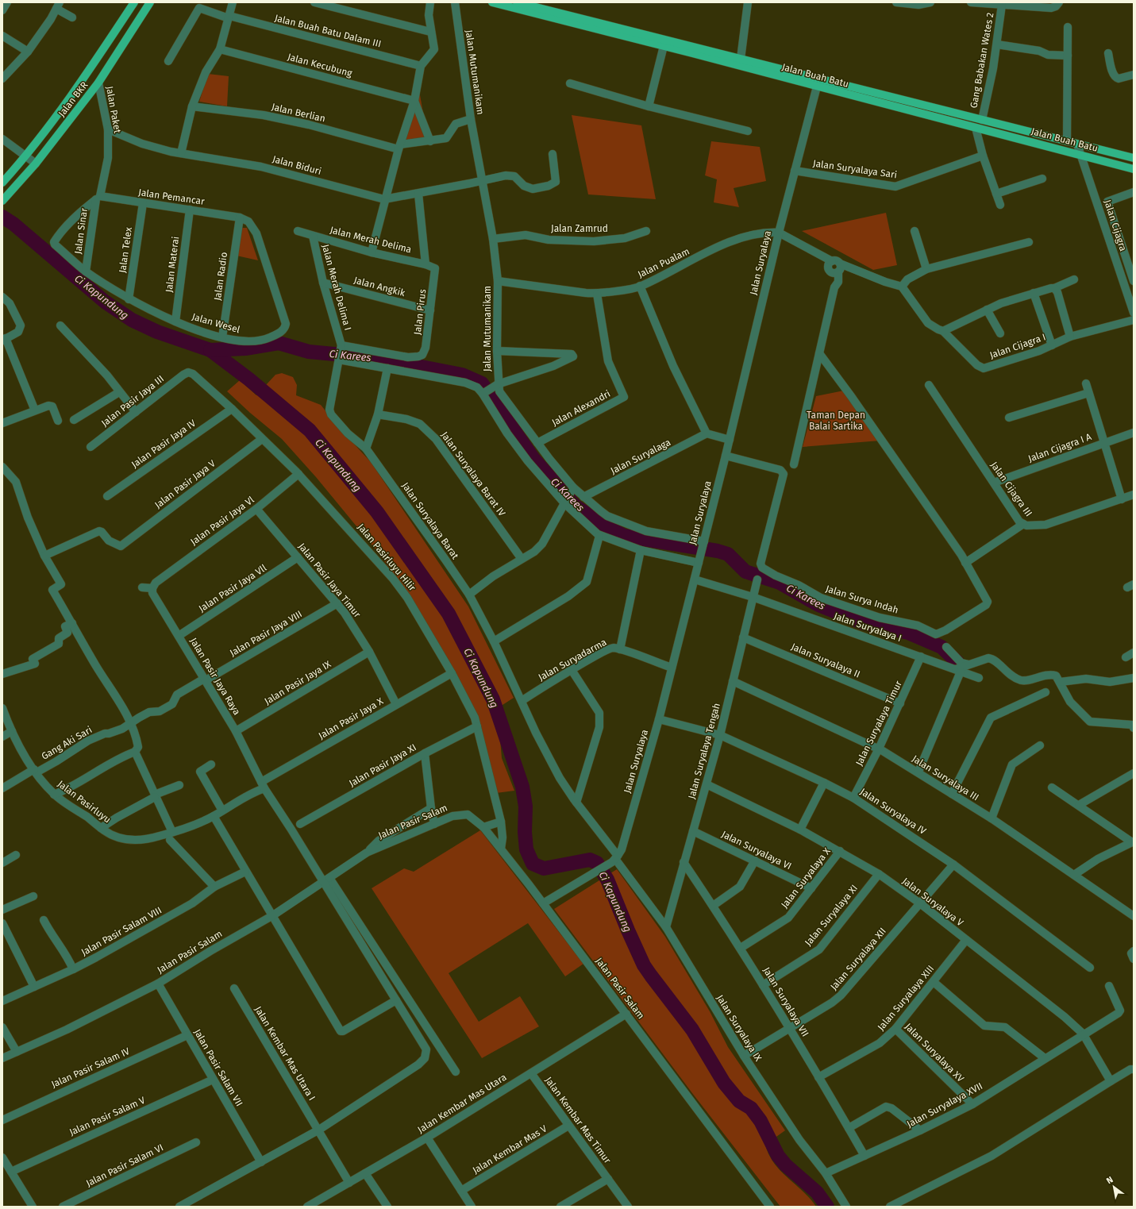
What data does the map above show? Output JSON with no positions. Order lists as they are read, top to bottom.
{
  "streets": {
    "main road": ["Jalan Buah Batu", "Jalan BKR"],
    "street": [
      "Jalan Buah Batu Dalam III",
      "Gang Babakan Wates 2",
      "Jalan Kecubung",
      "Jalan Mutumanikam",
      "Jalan Paket",
      "Jalan Berlian",
      "Jalan Biduri",
      "Jalan Suryalaya Sari",
      "Jalan Pemancar",
      "Jalan Cijagra",
      "Jalan Zamrud",
      "Jalan Sinar",
      "Jalan Merah Delima",
      "Jalan Telex",
      "Jalan Pualam",
      "Jalan Suryalaya",
      "Jalan Materai",
      "Jalan Radio",
      "Jalan Angkik",
      "Jalan Merah Delima I",
      "Jalan Pirus",
      "Jalan Wesel",
      "Jalan Cijagra I",
      "Jalan Pasir Jaya III",
      "Jalan Alexandri",
      "Jalan Pasir Jaya IV",
      "Jalan Cijagra I A",
      "Jalan Suryalaga",
      "Jalan Suryalaya Barat IV",
      "Jalan Pasir Jaya V",
      "Jalan Cijagra III",
      "Jalan Pasir Jaya Vl",
      "Jalan Suryalaya Barat",
      "Jalan Pasirluyu Hilir",
      "Jalan Pasir Jaya Timur",
      "Jalan Pasir Jaya Vll",
      "Jalan Surya Indah",
      "Jalan Suryalaya I",
      "Jalan Pasir Jaya VIII",
      "Jalan Suryadarma",
      "Jalan Suryalaya II",
      "Jalan Pasir Jaya Raya",
      "Jalan Pasir Jaya IX",
      "Jalan Pasir Jaya X",
      "Jalan Suryalaya Timur",
      "Gang Aki Sari",
      "Jalan Suryalaya Tengah",
      "Jalan Pasir Jaya XI",
      "Jalan Suryalaya III",
      "Jalan Pasirluyu",
      "Jalan Suryalaya IV",
      "Jalan Pasir Salam",
      "Jalan Suryalaya VI",
      "Jalan Suryalaya X",
      "Jalan Suryalaya V",
      "Jalan Suryalaya XI",
      "Jalan Pasir Salam VIII",
      "Jalan Suryalaya XII",
      "Jalan Suryalaya XIII",
      "Jalan Suryalaya VII",
      "Jalan Suryalaya IX",
      "Jalan Suryalaya XV",
      "Jalan Kembar Mas Utara I",
      "Jalan Pasir Salam IV",
      "Jalan Pasir Salam VII",
      "Jalan Kembar Mas Utara",
      "Jalan Suryalaya XVII",
      "Jalan Pasir Salam V",
      "Jalan Kembar Mas Timur",
      "Jalan Kembar Mas V",
      "Jalan Pasir Salam VI"
    ]
  },
  "crossings": [
    ["Gang Babakan Wates 2", "Jalan Buah Batu"],
    ["Jalan Mutumanikam", "Jalan Berlian"],
    ["Jalan Mutumanikam", "Jalan Biduri"],
    ["Jalan Mutumanikam", "Jalan Zamrud"],
    ["Jalan Mutumanikam", "Jalan Pualam"],
    ["Jalan Mutumanikam", "Jalan Suryalaya"],
    ["Jalan Mutumanikam", "Jalan Alexandri"],
    ["Jalan Mutumanikam", "Jalan Suryalaga"],
    ["Jalan Buah Batu", "Jalan Cijagra"],
    ["Jalan Buah Batu", "Jalan Suryalaya"],
    ["Jalan BKR", "Jalan Paket"],
    ["Jalan Paket", "Jalan Biduri"],
    ["Jalan Paket", "Jalan Pemancar"],
    ["Jalan Paket", "Jalan Sinar"],
    ["Jalan Suryalaya Sari", "Jalan Suryalaya"],
    ["Jalan Pemancar", "Jalan Sinar"],
    ["Jalan Pemancar", "Jalan Telex"],
    ["Jalan Pemancar", "Jalan Materai"],
    ["Jalan Pemancar", "Jalan Radio"],
    ["Jalan Pemancar", "Jalan Wesel"],
    ["Jalan Sinar", "Jalan Wesel"],
    ["Jalan Merah Delima", "Jalan Merah Delima I"],
    ["Jalan Merah Delima", "Jalan Pirus"],
    ["Jalan Telex", "Jalan Wesel"],
    ["Jalan Pualam", "Jalan Suryalaya"],
    ["Jalan Pualam", "Jalan Alexandri"],
    ["Jalan Suryalaya", "Jalan Surya Indah"],
    ["Jalan Suryalaya", "Jalan Suryalaya I"],
    ["Jalan Suryalaya", "Jalan Suryadarma"],
    ["Jalan Suryalaya", "Jalan Suryalaya IV"],
    ["Jalan Suryalaya", "Jalan Suryalaya IX"],
    ["Jalan Materai", "Jalan Wesel"],
    ["Jalan Radio", "Jalan Wesel"],
    ["Jalan Angkik", "Jalan Merah Delima I"],
    ["Jalan Angkik", "Jalan Pirus"],
    ["Jalan Merah Delima I", "Jalan Pirus"],
    ["Jalan Merah Delima I", "Jalan Suryalaya Barat"],
    ["Jalan Pirus", "Jalan Suryalaya Barat"],
    ["Jalan Pasir Jaya III", "Jalan Pasirluyu Hilir"],
    ["Jalan Pasir Jaya IV", "Jalan Pasirluyu Hilir"],
    ["Jalan Cijagra I A", "Jalan Cijagra III"],
    ["Jalan Pasir Jaya V", "Jalan Pasirluyu Hilir"],
    ["Jalan Pasir Jaya Vl", "Jalan Pasirluyu Hilir"],
    ["Jalan Pasir Jaya Vl", "Jalan Pasir Jaya Timur"],
    ["Jalan Pasir Jaya Vl", "Jalan Pasir Jaya Raya"],
    ["Jalan Suryalaya Barat", "Jalan Suryadarma"],
    ["Jalan Suryalaya Barat", "Jalan Suryalaya IX"],
    ["Jalan Pasirluyu Hilir", "Jalan Pasir Jaya X"],
    ["Jalan Pasirluyu Hilir", "Jalan Pasir Jaya XI"],
    ["Jalan Pasirluyu Hilir", "Jalan Pasir Salam"],
    ["Jalan Pasir Jaya Timur", "Jalan Pasir Jaya Vll"],
    ["Jalan Pasir Jaya Timur", "Jalan Pasir Jaya VIII"],
    ["Jalan Pasir Jaya Timur", "Jalan Pasir Jaya IX"],
    ["Jalan Pasir Jaya Timur", "Jalan Pasir Jaya X"],
    ["Jalan Pasir Jaya Vll", "Jalan Pasir Jaya Raya"],
    ["Jalan Suryalaya I", "Jalan Suryalaya Timur"],
    ["Jalan Suryalaya I", "Jalan Suryalaya Tengah"],
    ["Jalan Pasir Jaya VIII", "Jalan Pasir Jaya Raya"],
    ["Jalan Pasir Jaya VIII", "Gang Aki Sari"],
    ["Jalan Suryalaya II", "Jalan Suryalaya Timur"],
    ["Jalan Suryalaya II", "Jalan Suryalaya Tengah"],
    ["Jalan Pasir Jaya Raya", "Jalan Pasir Jaya IX"],
    ["Jalan Pasir Jaya Raya", "Jalan Pasir Jaya X"],
    ["Jalan Pasir Jaya Raya", "Gang Aki Sari"],
    ["Jalan Pasir Jaya Raya", "Jalan Pasirluyu"],
    ["Jalan Pasir Jaya Raya", "Jalan Pasir Salam"],
    ["Jalan Pasir Jaya X", "Jalan Pasirluyu"],
    ["Jalan Suryalaya Timur", "Jalan Suryalaya III"],
    ["Jalan Suryalaya Timur", "Jalan Suryalaya IV"],
    ["Gang Aki Sari", "Jalan Pasirluyu"],
    ["Jalan Suryalaya Tengah", "Jalan Suryalaya III"],
    ["Jalan Suryalaya Tengah", "Jalan Suryalaya IV"],
    ["Jalan Suryalaya Tengah", "Jalan Suryalaya VI"],
    ["Jalan Suryalaya Tengah", "Jalan Suryalaya V"],
    ["Jalan Suryalaya Tengah", "Jalan Suryalaya VII"],
    ["Jalan Suryalaya Tengah", "Jalan Suryalaya IX"],
    ["Jalan Suryalaya IV", "Jalan Suryalaya XII"],
    ["Jalan Pasir Salam", "Jalan Pasir Salam VII"],
    ["Jalan Pasir Salam", "Jalan Kembar Mas Utara"],
    ["Jalan Suryalaya VI", "Jalan Suryalaya X"],
    ["Jalan Suryalaya X", "Jalan Suryalaya V"],
    ["Jalan Suryalaya X", "Jalan Suryalaya VII"],
    ["Jalan Suryalaya V", "Jalan Suryalaya XI"],
    ["Jalan Suryalaya V", "Jalan Suryalaya XII"],
    ["Jalan Suryalaya V", "Jalan Suryalaya XIII"],
    ["Jalan Suryalaya V", "Jalan Suryalaya XVII"],
    ["Jalan Suryalaya XI", "Jalan Suryalaya VII"],
    ["Jalan Suryalaya XII", "Jalan Suryalaya VII"],
    ["Jalan Suryalaya XII", "Jalan Suryalaya IX"],
    ["Jalan Suryalaya XIII", "Jalan Suryalaya VII"],
    ["Jalan Suryalaya XIII", "Jalan Suryalaya XV"],
    ["Jalan Suryalaya VII", "Jalan Suryalaya XVII"],
    ["Jalan Suryalaya IX", "Jalan Suryalaya XVII"],
    ["Jalan Suryalaya XV", "Jalan Suryalaya XVII"],
    ["Jalan Kembar Mas Utara I", "Jalan Kembar Mas Utara"],
    ["Jalan Pasir Salam IV", "Jalan Pasir Salam VII"],
    ["Jalan Pasir Salam VII", "Jalan Pasir Salam V"],
    ["Jalan Kembar Mas Utara", "Jalan Kembar Mas Timur"],
    ["Jalan Kembar Mas Timur", "Jalan Kembar Mas V"]
  ],
  "water": ["Ci Kapundung", "Ci Karees"],
  "parks": ["Taman Depan Balai Sartika"],
  "north": "top left"
}
